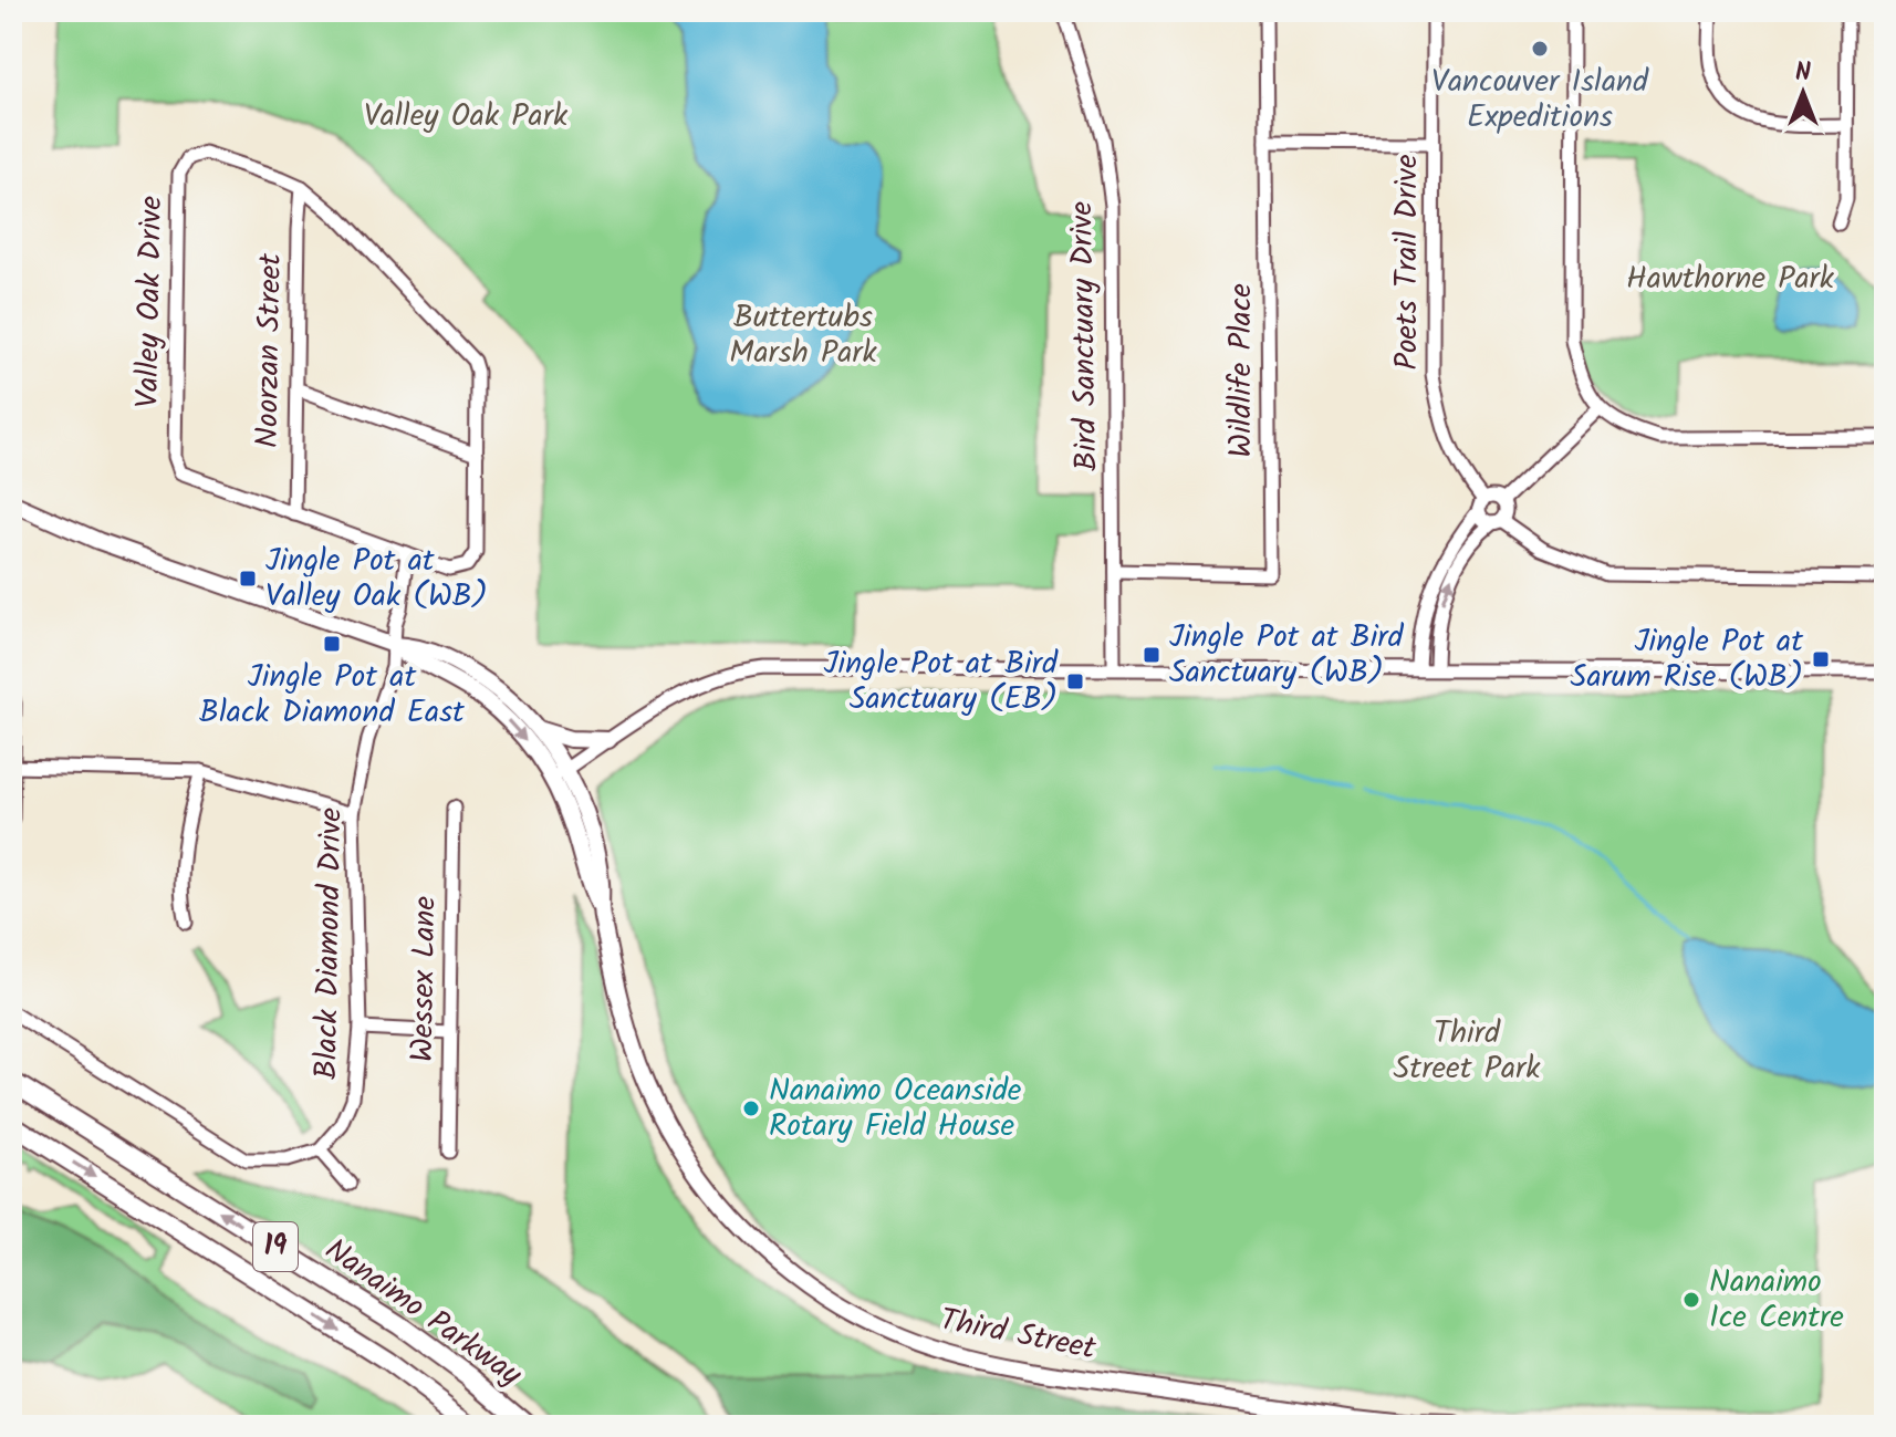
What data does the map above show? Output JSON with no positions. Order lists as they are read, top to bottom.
{
  "streets": {
    "highway": ["19", "Nanaimo Parkway"],
    "main road": ["Third Street"],
    "street": [
      "Poets Trail Drive",
      "Valley Oak Drive",
      "Bird Sanctuary Drive",
      "Noorzan Street",
      "Wildlife Place",
      "Black Diamond Drive",
      "Wessex Lane"
    ]
  },
  "crossings": [
    ["Valley Oak Drive", "Noorzan Street"],
    ["Bird Sanctuary Drive", "Wildlife Place"]
  ],
  "parks": [
    "Valley Oak Park",
    "Hawthorne Park",
    "Buttertubs Marsh Park",
    "Third Street Park"
  ],
  "places": {
    "other": ["Vancouver Island Expeditions", "Nanaimo Oceanside Rotary Field House", "Nanaimo Ice Centre"],
    "transit": [
      "Jingle Pot at Valley Oak (WB)",
      "Jingle Pot at Black Diamond East",
      "Jingle Pot at Bird Sanctuary (WB)",
      "Jingle Pot at Sarum Rise (WB)",
      "Jingle Pot at Bird Sanctuary (EB)"
    ]
  },
  "north": "top"
}
